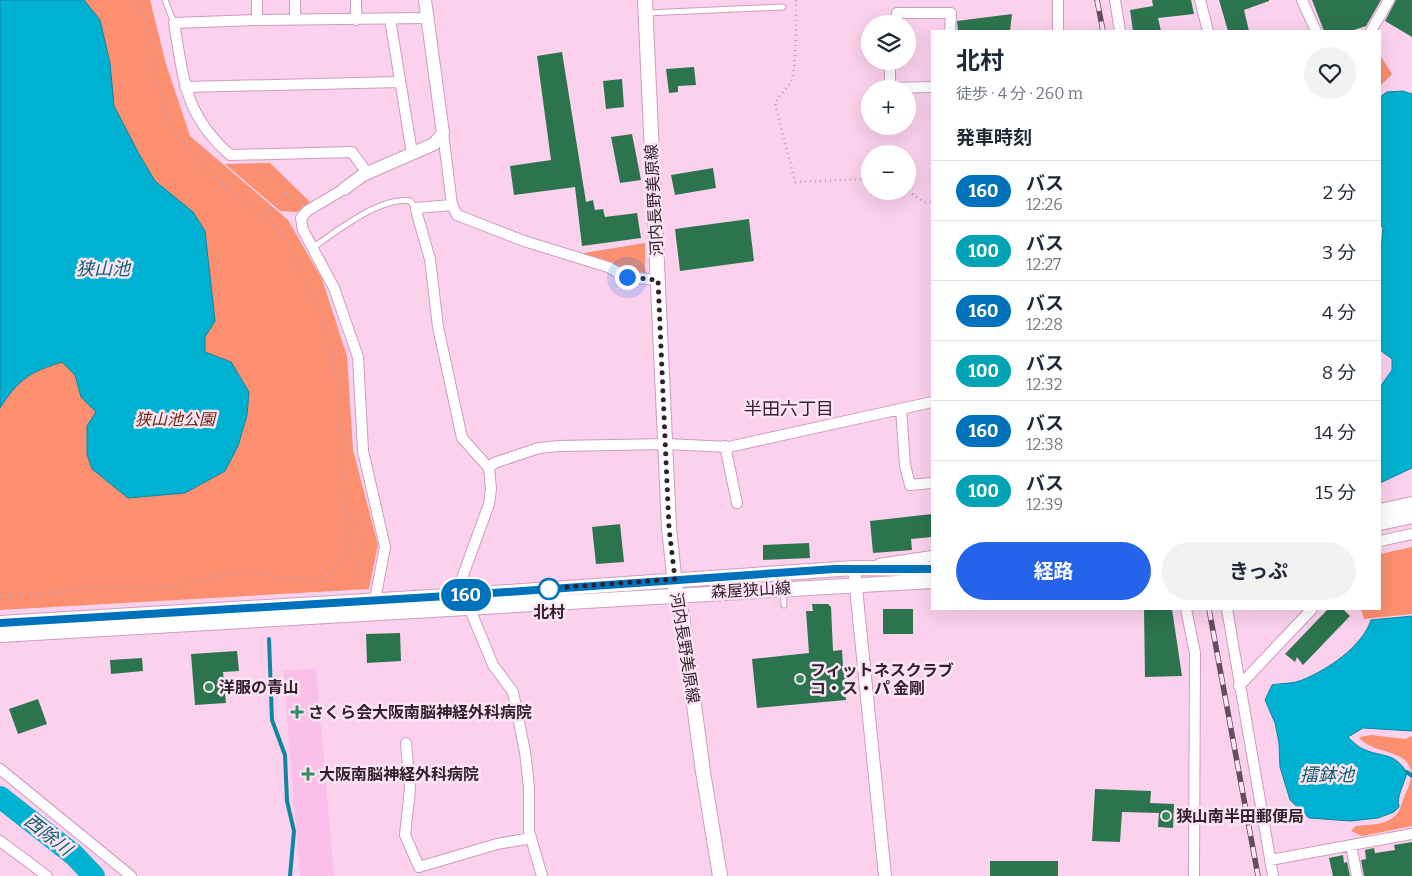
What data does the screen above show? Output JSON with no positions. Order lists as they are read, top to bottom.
{
  "streets": {
    "main road": ["河内長野美原線", "森屋狭山線"]
  },
  "crossings": [
    ["河内長野美原線", "森屋狭山線"]
  ],
  "districts": ["半田六丁目"],
  "water": ["狭山池", "擂鉢池", "西除川"],
  "parks": ["狭山池公園"],
  "places": {
    "other": [
      "北村",
      "フィットネスクラブ コ・ス・パ 金剛",
      "洋服の青山",
      "狭山南半田郵便局"
    ],
    "health": ["さくら会大阪南脳神経外科病院", "大阪南脳神経外科病院"]
  },
  "lines": ["bus line 160"],
  "page": {
    "on_map": "160",
    "map_buttons": ["+", "−"],
    "heading": [
      ["北村", "徒歩 · 4 分 · 260 m"],
      "発車時刻"
    ],
    "list": [
      {
        "mark": "160",
        "name": "バス",
        "note": "12:26",
        "value": "2 分"
      },
      {
        "mark": "100",
        "name": "バス",
        "note": "12:27",
        "value": "3 分"
      },
      {
        "mark": "160",
        "name": "バス",
        "note": "12:28",
        "value": "4 分"
      },
      {
        "mark": "100",
        "name": "バス",
        "note": "12:32",
        "value": "8 分"
      },
      {
        "mark": "160",
        "name": "バス",
        "note": "12:38",
        "value": "14 分"
      },
      {
        "mark": "100",
        "name": "バス",
        "note": "12:39",
        "value": "15 分"
      }
    ],
    "buttons": ["経路", "きっぷ"]
  }
}
